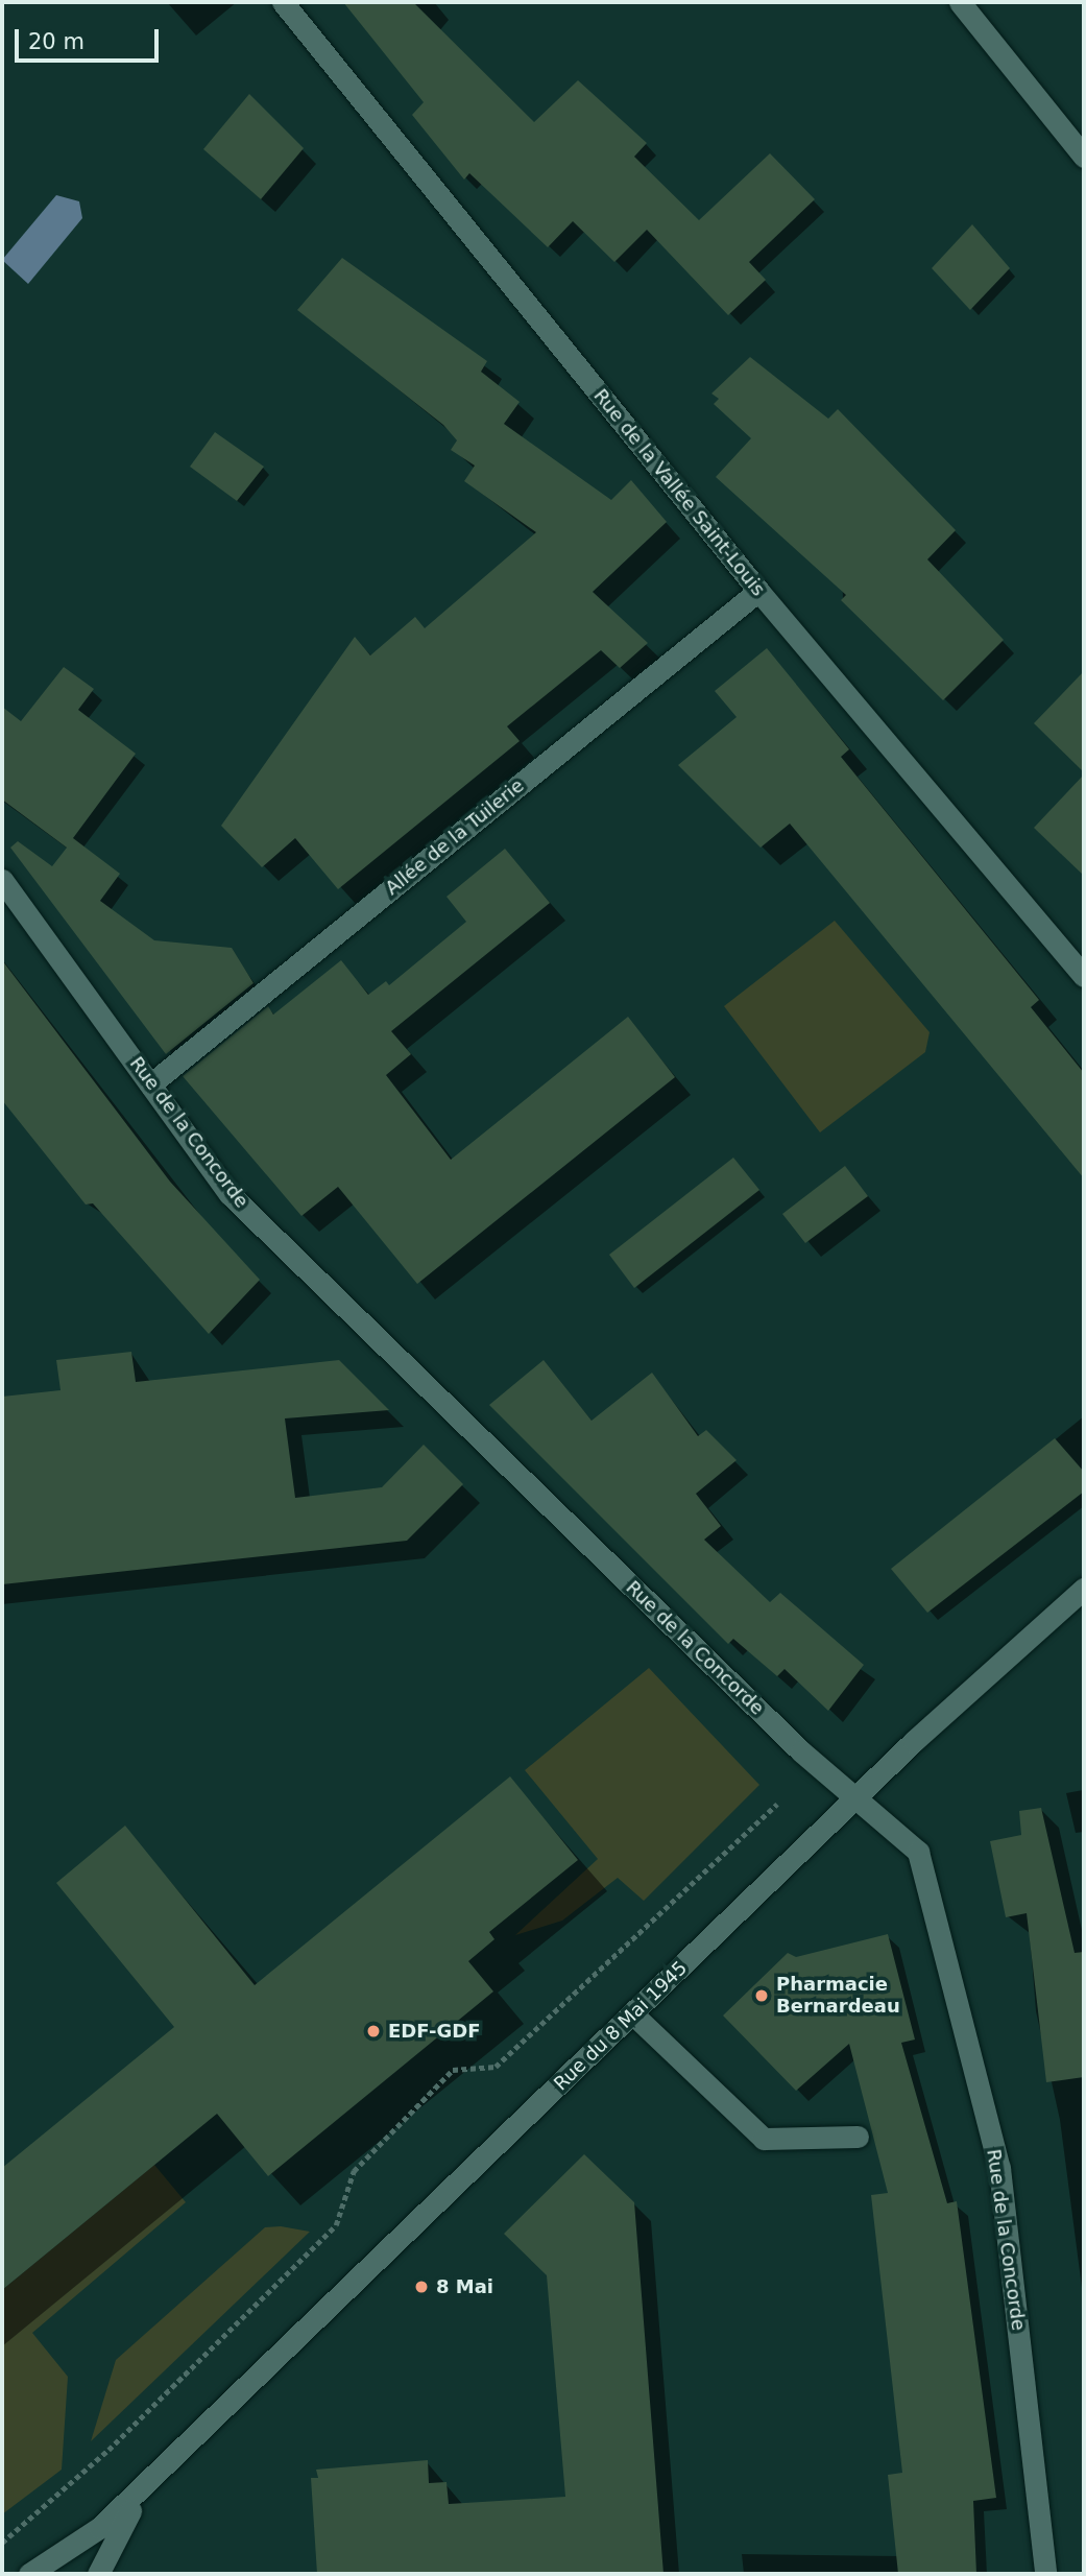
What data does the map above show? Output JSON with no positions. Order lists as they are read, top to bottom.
{
  "streets": {
    "street": [
      "Rue de la Vallée Saint-Louis",
      "Allée de la Tuilerie",
      "Rue de la Concorde",
      "Rue du 8 Mai 1945"
    ]
  },
  "crossings": [
    ["Rue de la Vallée Saint-Louis", "Allée de la Tuilerie"],
    ["Allée de la Tuilerie", "Rue de la Concorde"],
    ["Rue de la Concorde", "Rue du 8 Mai 1945"]
  ],
  "places": ["Pharmacie Bernardeau", "EDF-GDF", "8 Mai"],
  "scale_bar": "20 m"
}
